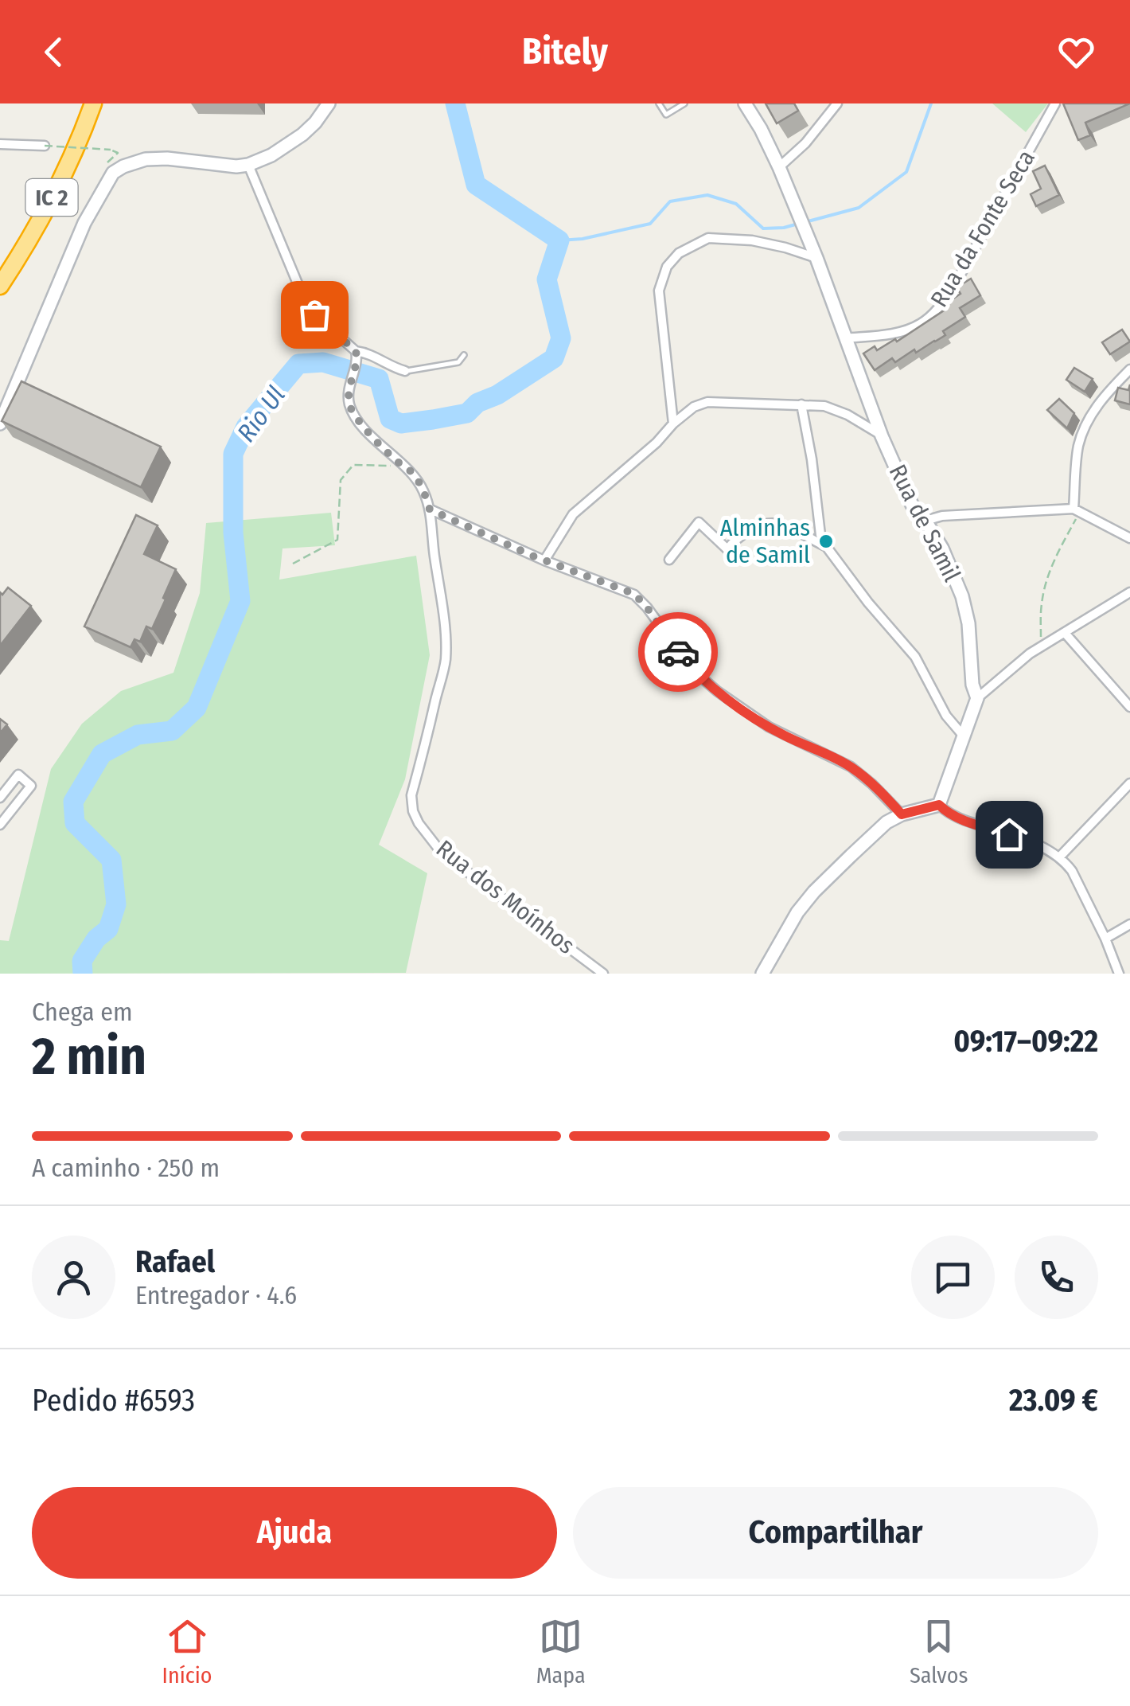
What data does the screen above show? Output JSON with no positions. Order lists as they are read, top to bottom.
{
  "streets": {
    "highway": ["IC 2"],
    "street": ["Rua da Fonte Seca", "Rua de Samil", "Rua dos Moínhos"]
  },
  "crossings": [
    ["Rua da Fonte Seca", "Rua de Samil"]
  ],
  "water": ["Rio Ul"],
  "places": ["Alminhas de Samil"],
  "page": {
    "header": "Bitely",
    "heading": ["2 min", "Chega em", "09:17–09:22"],
    "panel": [
      "Rafael",
      "Entregador · 4.6",
      "Pedido #6593",
      "23.09 €"
    ],
    "bar": "A caminho · 250 m",
    "buttons": ["Ajuda", "Compartilhar"],
    "tabs": ["Início", "Mapa", "Salvos"]
  }
}
